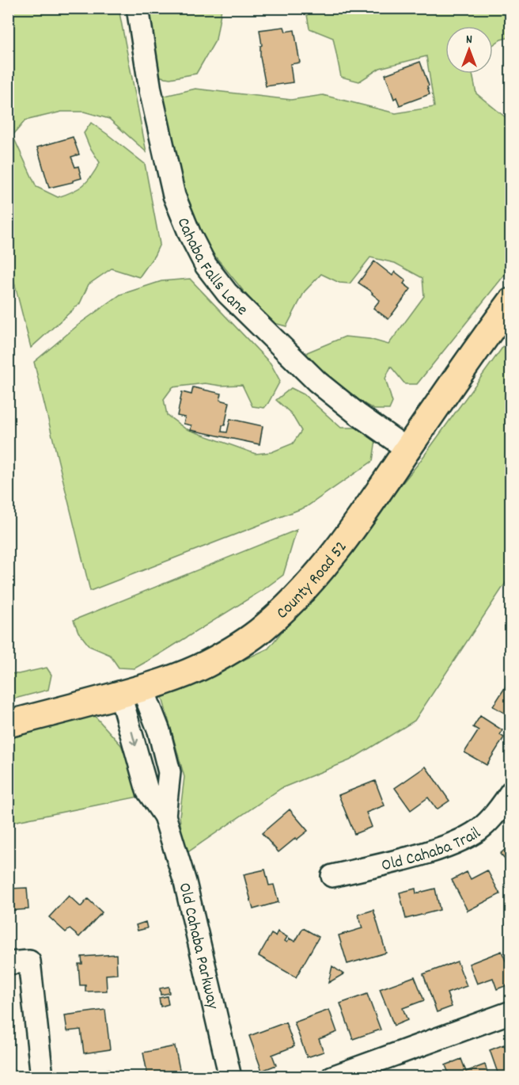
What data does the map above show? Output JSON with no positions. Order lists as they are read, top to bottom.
{
  "streets": {
    "main road": ["County Road 52"],
    "street": ["Cahaba Falls Lane", "Old Cahaba Trail", "Old Cahaba Parkway"]
  },
  "crossings": [
    ["Cahaba Falls Lane", "County Road 52"],
    ["County Road 52", "Old Cahaba Parkway"]
  ],
  "north": "top"
}
